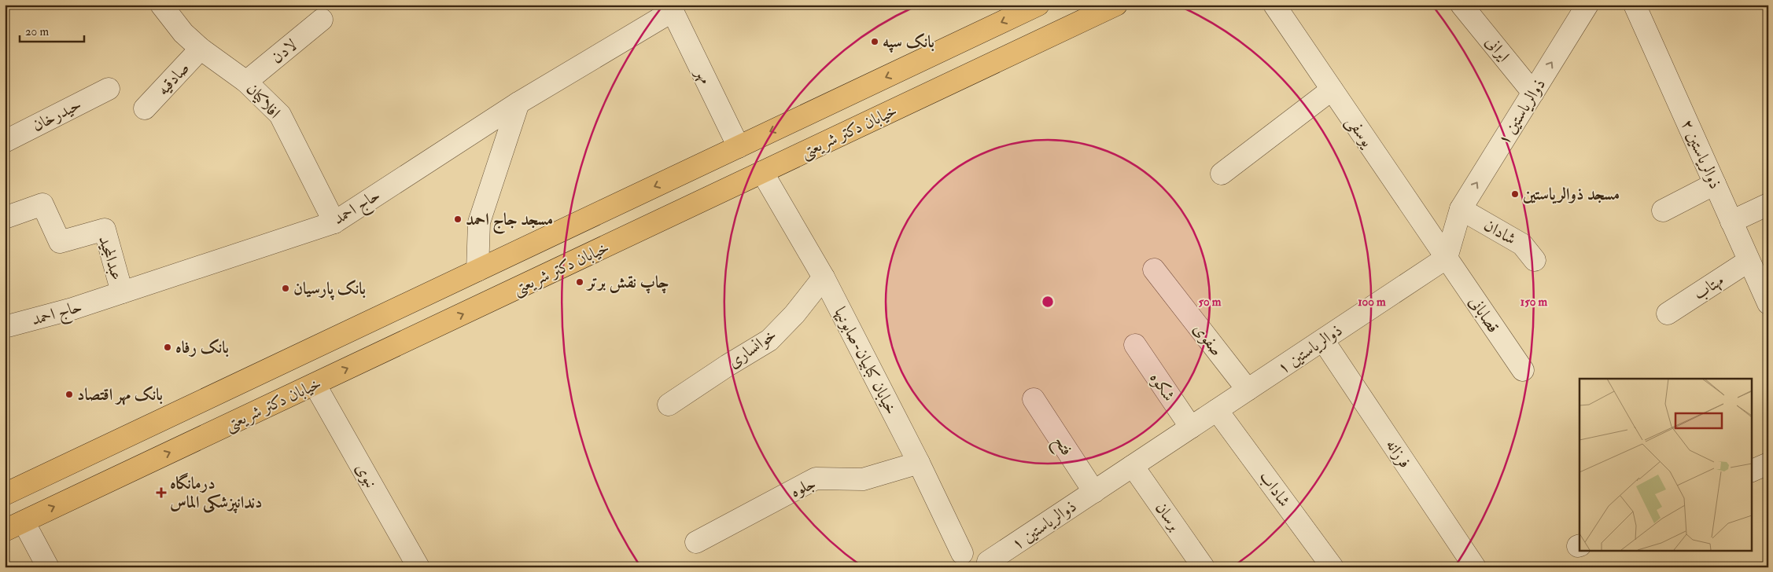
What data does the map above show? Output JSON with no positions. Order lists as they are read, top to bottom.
{
  "streets": {
    "main road": ["خیابان دکتر شریعتی"],
    "street": [
      "ایرانی",
      "لادن",
      "مهر",
      "صادقیه",
      "افلاکیان",
      "ذوالریاستین ۱",
      "حیدرخان",
      "یوسفی",
      "ذوالریاستین ۲",
      "حاج احمد",
      "شادان",
      "عبدالمجید",
      "مهتاب",
      "قصابانی",
      "صفوی",
      "خوانساری",
      "خیابان کبابیان-صابونیها",
      "شکوه",
      "فتح",
      "فرزانه",
      "نبوی",
      "جلوه",
      "شاداب",
      "برسان"
    ]
  },
  "crossings": [
    ["ایرانی", "ذوالریاستین ۱"],
    ["لادن", "افلاکیان"],
    ["مهر", "خیابان دکتر شریعتی"],
    ["مهر", "حاج احمد"],
    ["صادقیه", "افلاکیان"],
    ["افلاکیان", "حاج احمد"],
    ["ذوالریاستین ۱", "یوسفی"],
    ["ذوالریاستین ۱", "شادان"],
    ["ذوالریاستین ۱", "قصابانی"],
    ["ذوالریاستین ۱", "صفوی"],
    ["ذوالریاستین ۱", "شکوه"],
    ["ذوالریاستین ۱", "فتح"],
    ["ذوالریاستین ۱", "فرزانه"],
    ["ذوالریاستین ۱", "شاداب"],
    ["ذوالریاستین ۱", "برسان"],
    ["خیابان دکتر شریعتی", "خیابان کبابیان-صابونیها"],
    ["خیابان دکتر شریعتی", "نبوی"],
    ["یوسفی", "قصابانی"],
    ["ذوالریاستین ۲", "مهتاب"],
    ["حاج احمد", "عبدالمجید"],
    ["خوانساری", "خیابان کبابیان-صابونیها"],
    ["خیابان کبابیان-صابونیها", "جلوه"]
  ],
  "places": {
    "other": [
      "بانک سپه",
      "مسجد ذوالریاستین",
      "مسجد جاج احمد",
      "چاپ نقش برتر",
      "بانک پارسیان",
      "بانک رفاه",
      "بانک مهر اقتصاد"
    ],
    "health": ["درمانگاه دندانپزشکی الماس"]
  },
  "scale_bar": "20 m",
  "rings": ["50 m", "100 m", "150 m"]
}
